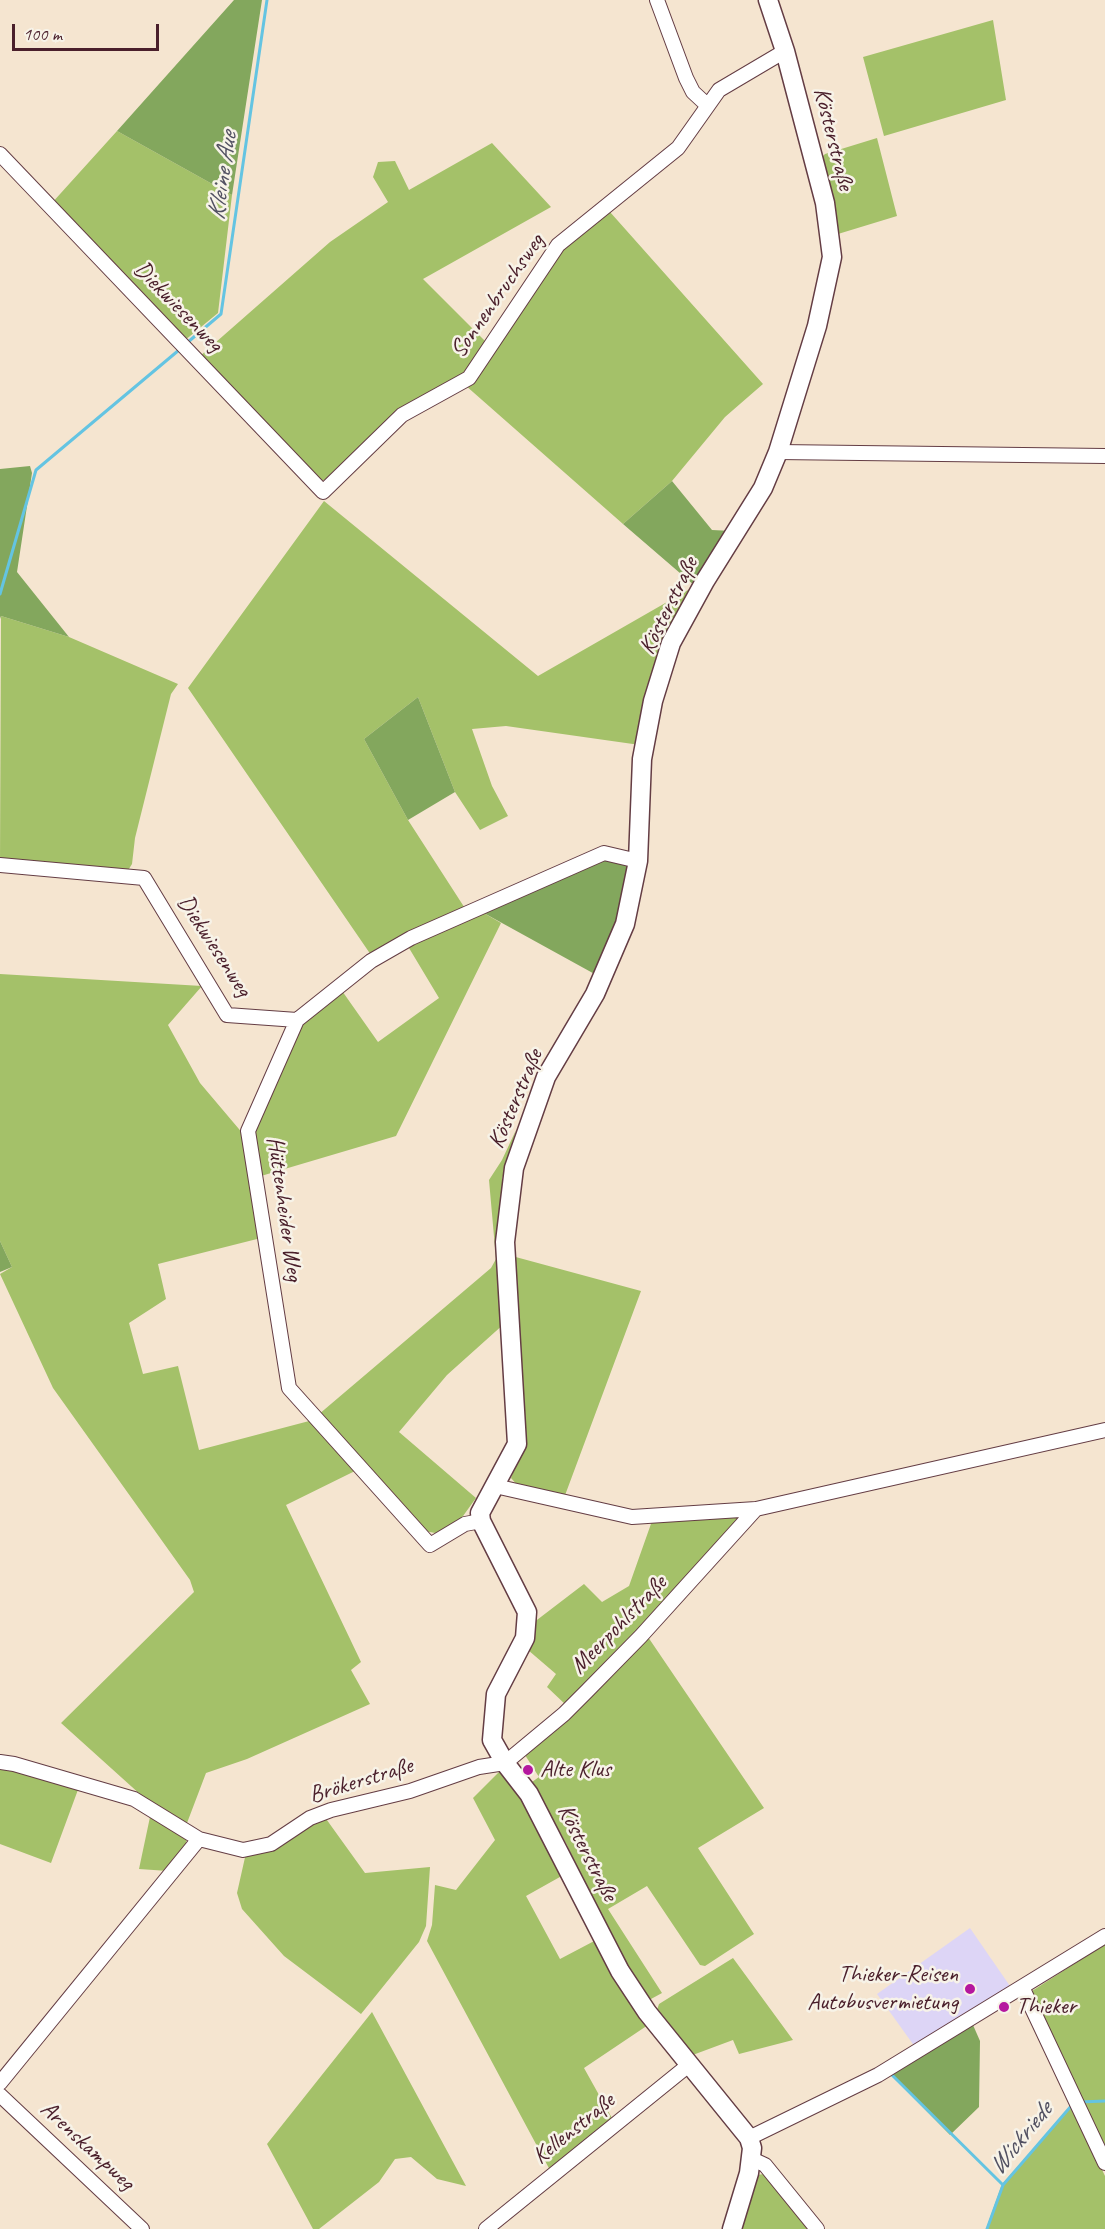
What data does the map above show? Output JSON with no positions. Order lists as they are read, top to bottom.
{
  "streets": {
    "main road": ["Kösterstraße"],
    "street": [
      "Sonnenbruchsweg",
      "Diekwiesenweg",
      "Hüttenheider Weg",
      "Meerpohlstraße",
      "Brökerstraße",
      "Kellenstraße",
      "Arenskampweg"
    ]
  },
  "crossings": [
    ["Kösterstraße", "Sonnenbruchsweg"],
    ["Kösterstraße", "Hüttenheider Weg"],
    ["Kösterstraße", "Meerpohlstraße"],
    ["Kösterstraße", "Brökerstraße"],
    ["Kösterstraße", "Kellenstraße"],
    ["Sonnenbruchsweg", "Diekwiesenweg"],
    ["Diekwiesenweg", "Hüttenheider Weg"],
    ["Meerpohlstraße", "Brökerstraße"]
  ],
  "water": ["Kleine Aue", "Wickriede"],
  "places": ["Alte Klus", "Thieker-Reisen Autobusvermietung", "Thieker"],
  "scale_bar": "100 m"
}
